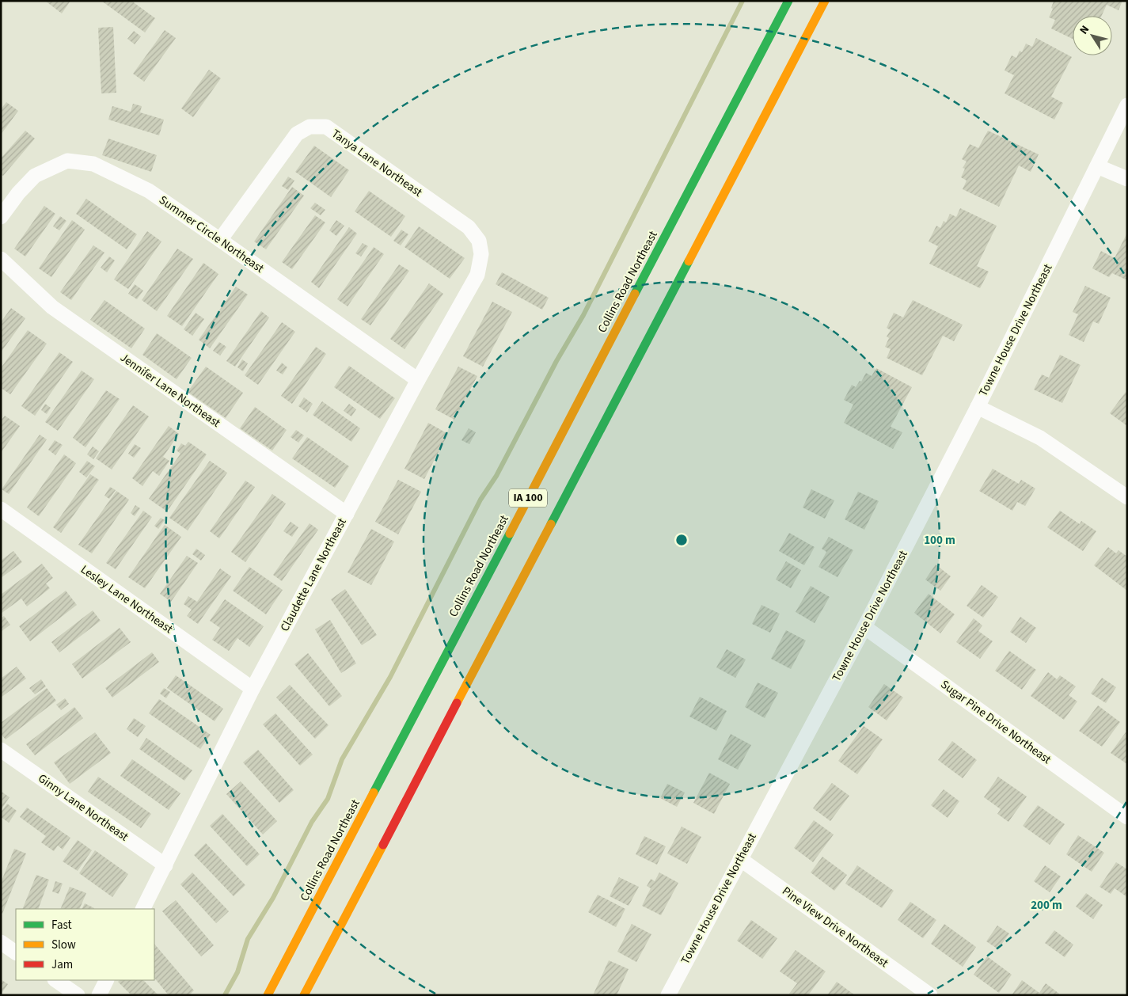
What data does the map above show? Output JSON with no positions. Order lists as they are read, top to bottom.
{
  "streets": {
    "highway": ["Collins Road Northeast", "IA 100"],
    "street": [
      "Tanya Lane Northeast",
      "Summer Circle Northeast",
      "Towne House Drive Northeast",
      "Jennifer Lane Northeast",
      "Claudette Lane Northeast",
      "Lesley Lane Northeast",
      "Sugar Pine Drive Northeast",
      "Ginny Lane Northeast",
      "Pine View Drive Northeast"
    ]
  },
  "crossings": [
    ["Tanya Lane Northeast", "Summer Circle Northeast"],
    ["Tanya Lane Northeast", "Claudette Lane Northeast"],
    ["Summer Circle Northeast", "Claudette Lane Northeast"],
    ["Towne House Drive Northeast", "Sugar Pine Drive Northeast"],
    ["Towne House Drive Northeast", "Pine View Drive Northeast"],
    ["Jennifer Lane Northeast", "Claudette Lane Northeast"],
    ["Claudette Lane Northeast", "Lesley Lane Northeast"],
    ["Claudette Lane Northeast", "Ginny Lane Northeast"]
  ],
  "legend": ["Fast", "Slow", "Jam"],
  "north": "top left",
  "rings": ["100 m", "200 m"]
}
